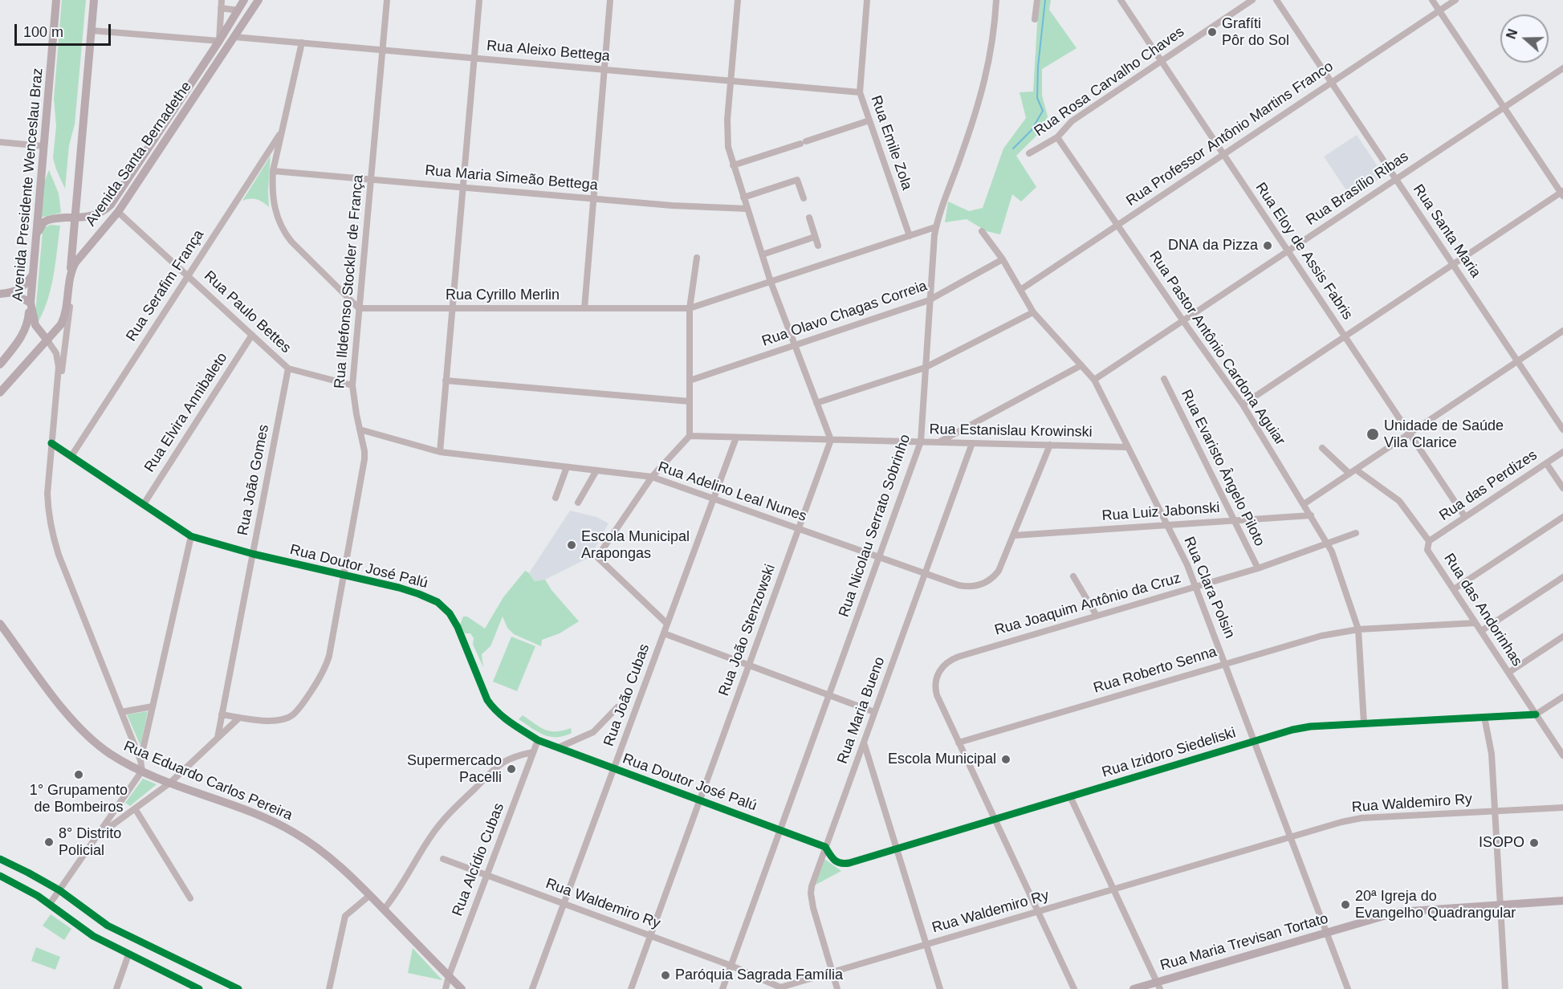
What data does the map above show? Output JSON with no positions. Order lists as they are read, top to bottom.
{
  "streets": {
    "main road": [
      "Avenida Santa Bernadethe",
      "Avenida Presidente Wenceslau Braz",
      "Rua Eduardo Carlos Pereira",
      "Rua Maria Trevisan Tortato"
    ],
    "street": [
      "Rua Aleixo Bettega",
      "Rua Rosa Carvalho Chaves",
      "Rua Professor Antônio Martins Franco",
      "Rua Emile Zola",
      "Rua Maria Simeão Bettega",
      "Rua Brasílio Ribas",
      "Rua Santa Maria",
      "Rua Eloy de Assis Fabris",
      "Rua Ildefonso Stockler de França",
      "Rua Serafim França",
      "Rua Cyrillo Merlin",
      "Rua Paulo Bettes",
      "Rua Olavo Chagas Correia",
      "Rua Pastor Antônio Cardona Aguiar",
      "Rua Elvira Annibaleto",
      "Rua Estanislau Krowinski",
      "Rua Evaristo Ângelo Piloto",
      "Rua João Gomes",
      "Rua das Perdizes",
      "Rua Adelino Leal Nunes",
      "Rua Luiz Jabonski",
      "Rua Nicolau Serrato Sobrinho",
      "Rua Doutor José Palú",
      "Rua Clara Polsin",
      "Rua Joaquim Antônio da Cruz",
      "Rua das Andorinhas",
      "Rua João Stenzowski",
      "Rua Roberto Senna",
      "Rua João Cubas",
      "Rua Maria Bueno",
      "Rua Izidoro Siedeliski",
      "Rua Waldemiro Ry",
      "Rua Alcídio Cubas"
    ]
  },
  "crossings": [
    ["Rua Aleixo Bettega", "Rua Emile Zola"],
    ["Rua Aleixo Bettega", "Avenida Santa Bernadethe"],
    ["Rua Aleixo Bettega", "Rua Ildefonso Stockler de França"],
    ["Rua Rosa Carvalho Chaves", "Rua Eloy de Assis Fabris"],
    ["Rua Rosa Carvalho Chaves", "Rua Pastor Antônio Cardona Aguiar"],
    ["Rua Professor Antônio Martins Franco", "Rua Santa Maria"],
    ["Rua Professor Antônio Martins Franco", "Rua Eloy de Assis Fabris"],
    ["Rua Professor Antônio Martins Franco", "Rua Pastor Antônio Cardona Aguiar"],
    ["Rua Professor Antônio Martins Franco", "Rua Clara Polsin"],
    ["Rua Emile Zola", "Rua Cyrillo Merlin"],
    ["Avenida Santa Bernadethe", "Avenida Presidente Wenceslau Braz"],
    ["Avenida Santa Bernadethe", "Rua Paulo Bettes"],
    ["Rua Maria Simeão Bettega", "Rua Ildefonso Stockler de França"],
    ["Avenida Presidente Wenceslau Braz", "Rua Doutor José Palú"],
    ["Avenida Presidente Wenceslau Braz", "Rua Eduardo Carlos Pereira"],
    ["Rua Brasílio Ribas", "Rua Santa Maria"],
    ["Rua Brasílio Ribas", "Rua Eloy de Assis Fabris"],
    ["Rua Brasílio Ribas", "Rua Pastor Antônio Cardona Aguiar"],
    ["Rua Brasílio Ribas", "Rua Clara Polsin"],
    ["Rua Eloy de Assis Fabris", "Rua das Perdizes"],
    ["Rua Ildefonso Stockler de França", "Rua Cyrillo Merlin"],
    ["Rua Ildefonso Stockler de França", "Rua Paulo Bettes"],
    ["Rua Ildefonso Stockler de França", "Rua João Gomes"],
    ["Rua Ildefonso Stockler de França", "Rua Adelino Leal Nunes"],
    ["Rua Ildefonso Stockler de França", "Rua Doutor José Palú"],
    ["Rua Serafim França", "Rua Paulo Bettes"],
    ["Rua Serafim França", "Rua Doutor José Palú"],
    ["Rua Cyrillo Merlin", "Rua Nicolau Serrato Sobrinho"],
    ["Rua Paulo Bettes", "Rua Elvira Annibaleto"],
    ["Rua Paulo Bettes", "Rua João Gomes"],
    ["Rua Olavo Chagas Correia", "Rua Nicolau Serrato Sobrinho"],
    ["Rua Olavo Chagas Correia", "Rua Clara Polsin"],
    ["Rua Pastor Antônio Cardona Aguiar", "Rua Luiz Jabonski"],
    ["Rua Pastor Antônio Cardona Aguiar", "Rua Joaquim Antônio da Cruz"],
    ["Rua Pastor Antônio Cardona Aguiar", "Rua Roberto Senna"],
    ["Rua Pastor Antônio Cardona Aguiar", "Rua Izidoro Siedeliski"],
    ["Rua Elvira Annibaleto", "Rua Doutor José Palú"],
    ["Rua Estanislau Krowinski", "Rua Nicolau Serrato Sobrinho"],
    ["Rua Estanislau Krowinski", "Rua Clara Polsin"],
    ["Rua Estanislau Krowinski", "Rua João Stenzowski"],
    ["Rua Estanislau Krowinski", "Rua João Cubas"],
    ["Rua Estanislau Krowinski", "Rua Maria Bueno"],
    ["Rua Evaristo Ângelo Piloto", "Rua Luiz Jabonski"],
    ["Rua Evaristo Ângelo Piloto", "Rua Joaquim Antônio da Cruz"],
    ["Rua João Gomes", "Rua Doutor José Palú"],
    ["Rua das Perdizes", "Rua das Andorinhas"],
    ["Rua Adelino Leal Nunes", "Rua Luiz Jabonski"],
    ["Rua Adelino Leal Nunes", "Rua Nicolau Serrato Sobrinho"],
    ["Rua Adelino Leal Nunes", "Rua João Stenzowski"],
    ["Rua Adelino Leal Nunes", "Rua João Cubas"],
    ["Rua Adelino Leal Nunes", "Rua Maria Bueno"],
    ["Rua Luiz Jabonski", "Rua Clara Polsin"],
    ["Rua Nicolau Serrato Sobrinho", "Rua Doutor José Palú"],
    ["Rua Nicolau Serrato Sobrinho", "Rua Waldemiro Ry"],
    ["Rua Doutor José Palú", "Rua João Stenzowski"],
    ["Rua Doutor José Palú", "Rua João Cubas"],
    ["Rua Doutor José Palú", "Rua Maria Bueno"],
    ["Rua Doutor José Palú", "Rua Izidoro Siedeliski"],
    ["Rua Doutor José Palú", "Rua Alcídio Cubas"],
    ["Rua Clara Polsin", "Rua Joaquim Antônio da Cruz"],
    ["Rua Clara Polsin", "Rua Roberto Senna"],
    ["Rua Clara Polsin", "Rua Izidoro Siedeliski"],
    ["Rua Clara Polsin", "Rua Waldemiro Ry"],
    ["Rua Clara Polsin", "Rua Maria Trevisan Tortato"],
    ["Rua Joaquim Antônio da Cruz", "Rua Roberto Senna"],
    ["Rua das Andorinhas", "Rua Roberto Senna"],
    ["Rua das Andorinhas", "Rua Izidoro Siedeliski"],
    ["Rua João Stenzowski", "Rua Waldemiro Ry"],
    ["Rua João Cubas", "Rua Waldemiro Ry"],
    ["Rua Maria Bueno", "Rua Izidoro Siedeliski"],
    ["Rua Maria Bueno", "Rua Waldemiro Ry"],
    ["Rua Eduardo Carlos Pereira", "Rua Alcídio Cubas"],
    ["Rua Waldemiro Ry", "Rua Alcídio Cubas"]
  ],
  "places": [
    "Grafíti Pôr do Sol",
    "DNA da Pizza",
    "Unidade de Saúde Vila Clarice",
    "Escola Municipal Arapongas",
    "Escola Municipal",
    "Supermercado Pacelli",
    "1° Grupamento de Bombeiros",
    "8° Distrito Policial",
    "ISOPO",
    "20ª Igreja do Evangelho Quadrangular",
    "Paróquia Sagrada Família"
  ],
  "scale_bar": "100 m",
  "north": "left"
}
